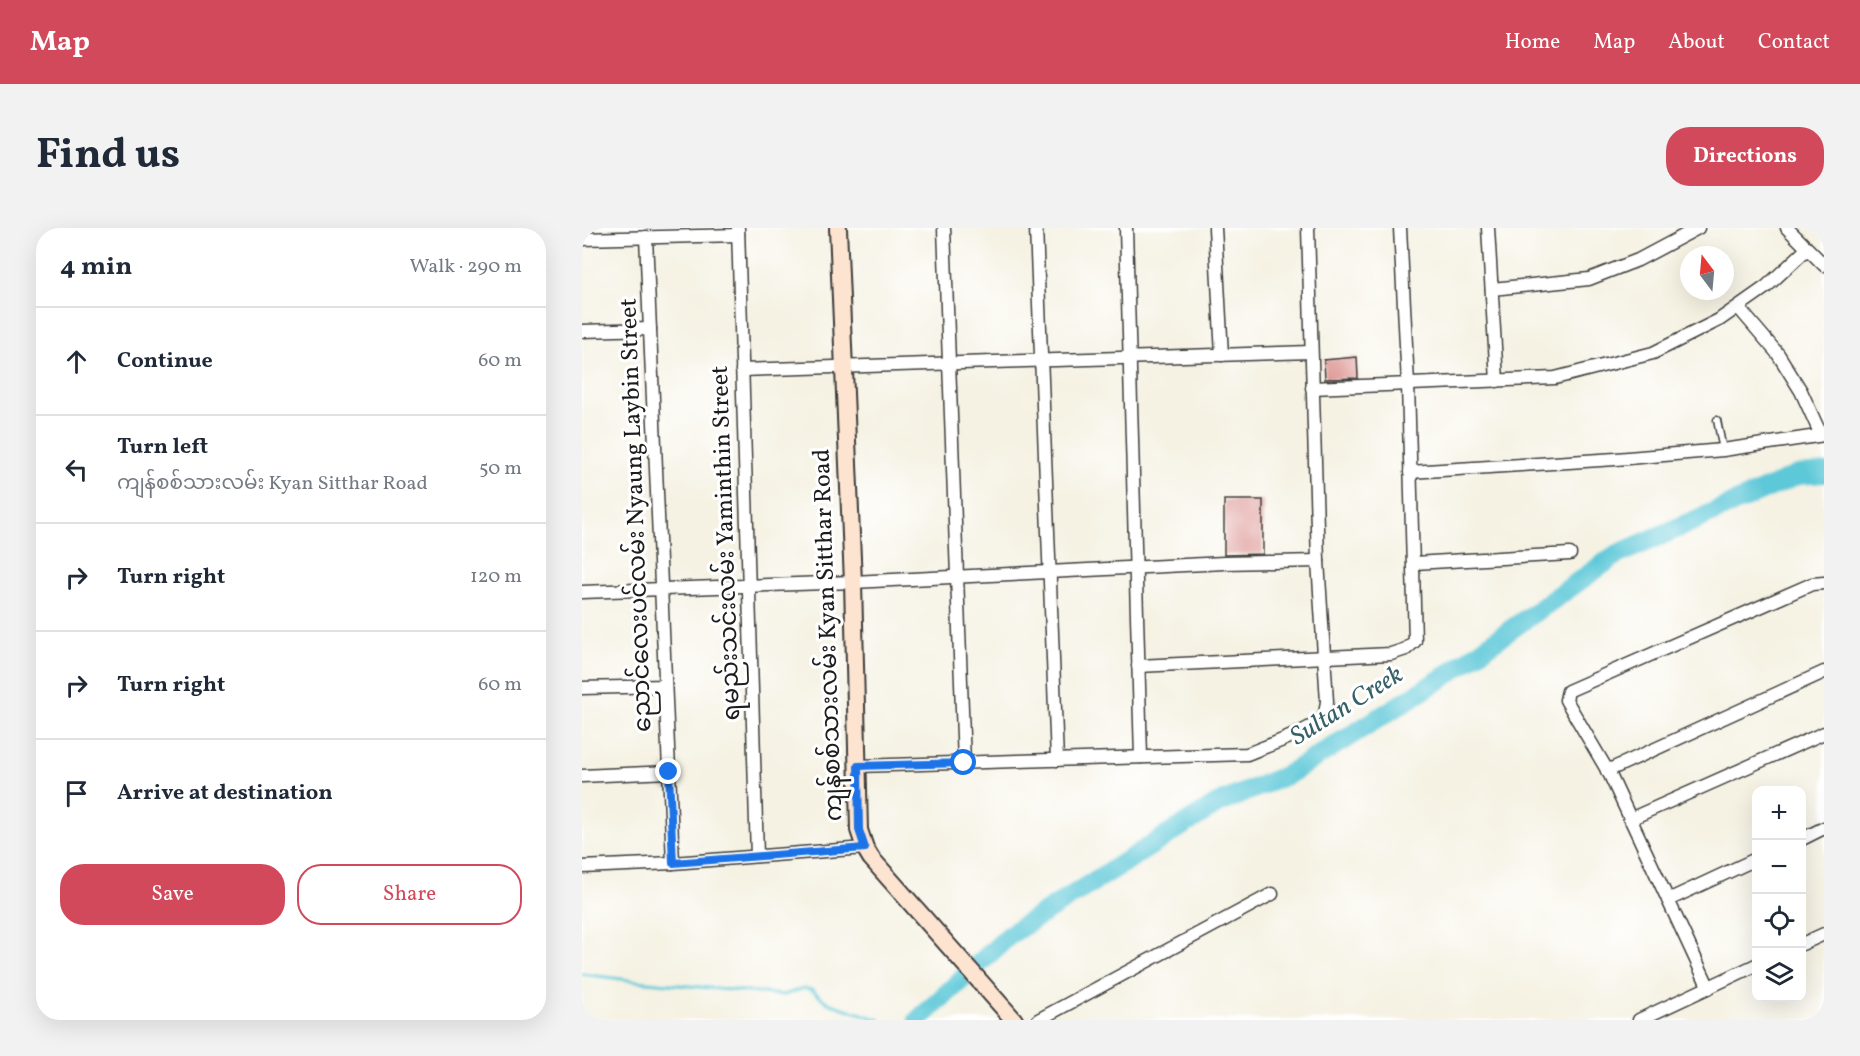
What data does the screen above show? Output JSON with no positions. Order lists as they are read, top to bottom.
{
  "streets": {
    "main road": ["ကျန်စစ်သားလမ်း Kyan Sitthar Road"],
    "street": ["ညောင်လေးပင်လမ်း Nyaung Laybin Street", "ရမည်းသင်းလမ်း Yaminthin Street"]
  },
  "water": ["Sultan Creek"],
  "north": "top",
  "page": {
    "header": "Map",
    "nav": [
      "Home",
      "Map",
      "About",
      "Contact"
    ],
    "title": "Find us",
    "buttons": [
      "Directions",
      ["Save", "Share"]
    ],
    "heading": ["4 min", "Walk · 290 m"],
    "list": [
      ["Continue", "60 m"],
      ["Turn left", "ကျန်စစ်သားလမ်း Kyan Sitthar Road", "50 m"],
      ["Turn right", "120 m"],
      ["Turn right", "60 m"],
      "Arrive at destination"
    ],
    "map_buttons": ["+", "−"]
  }
}
